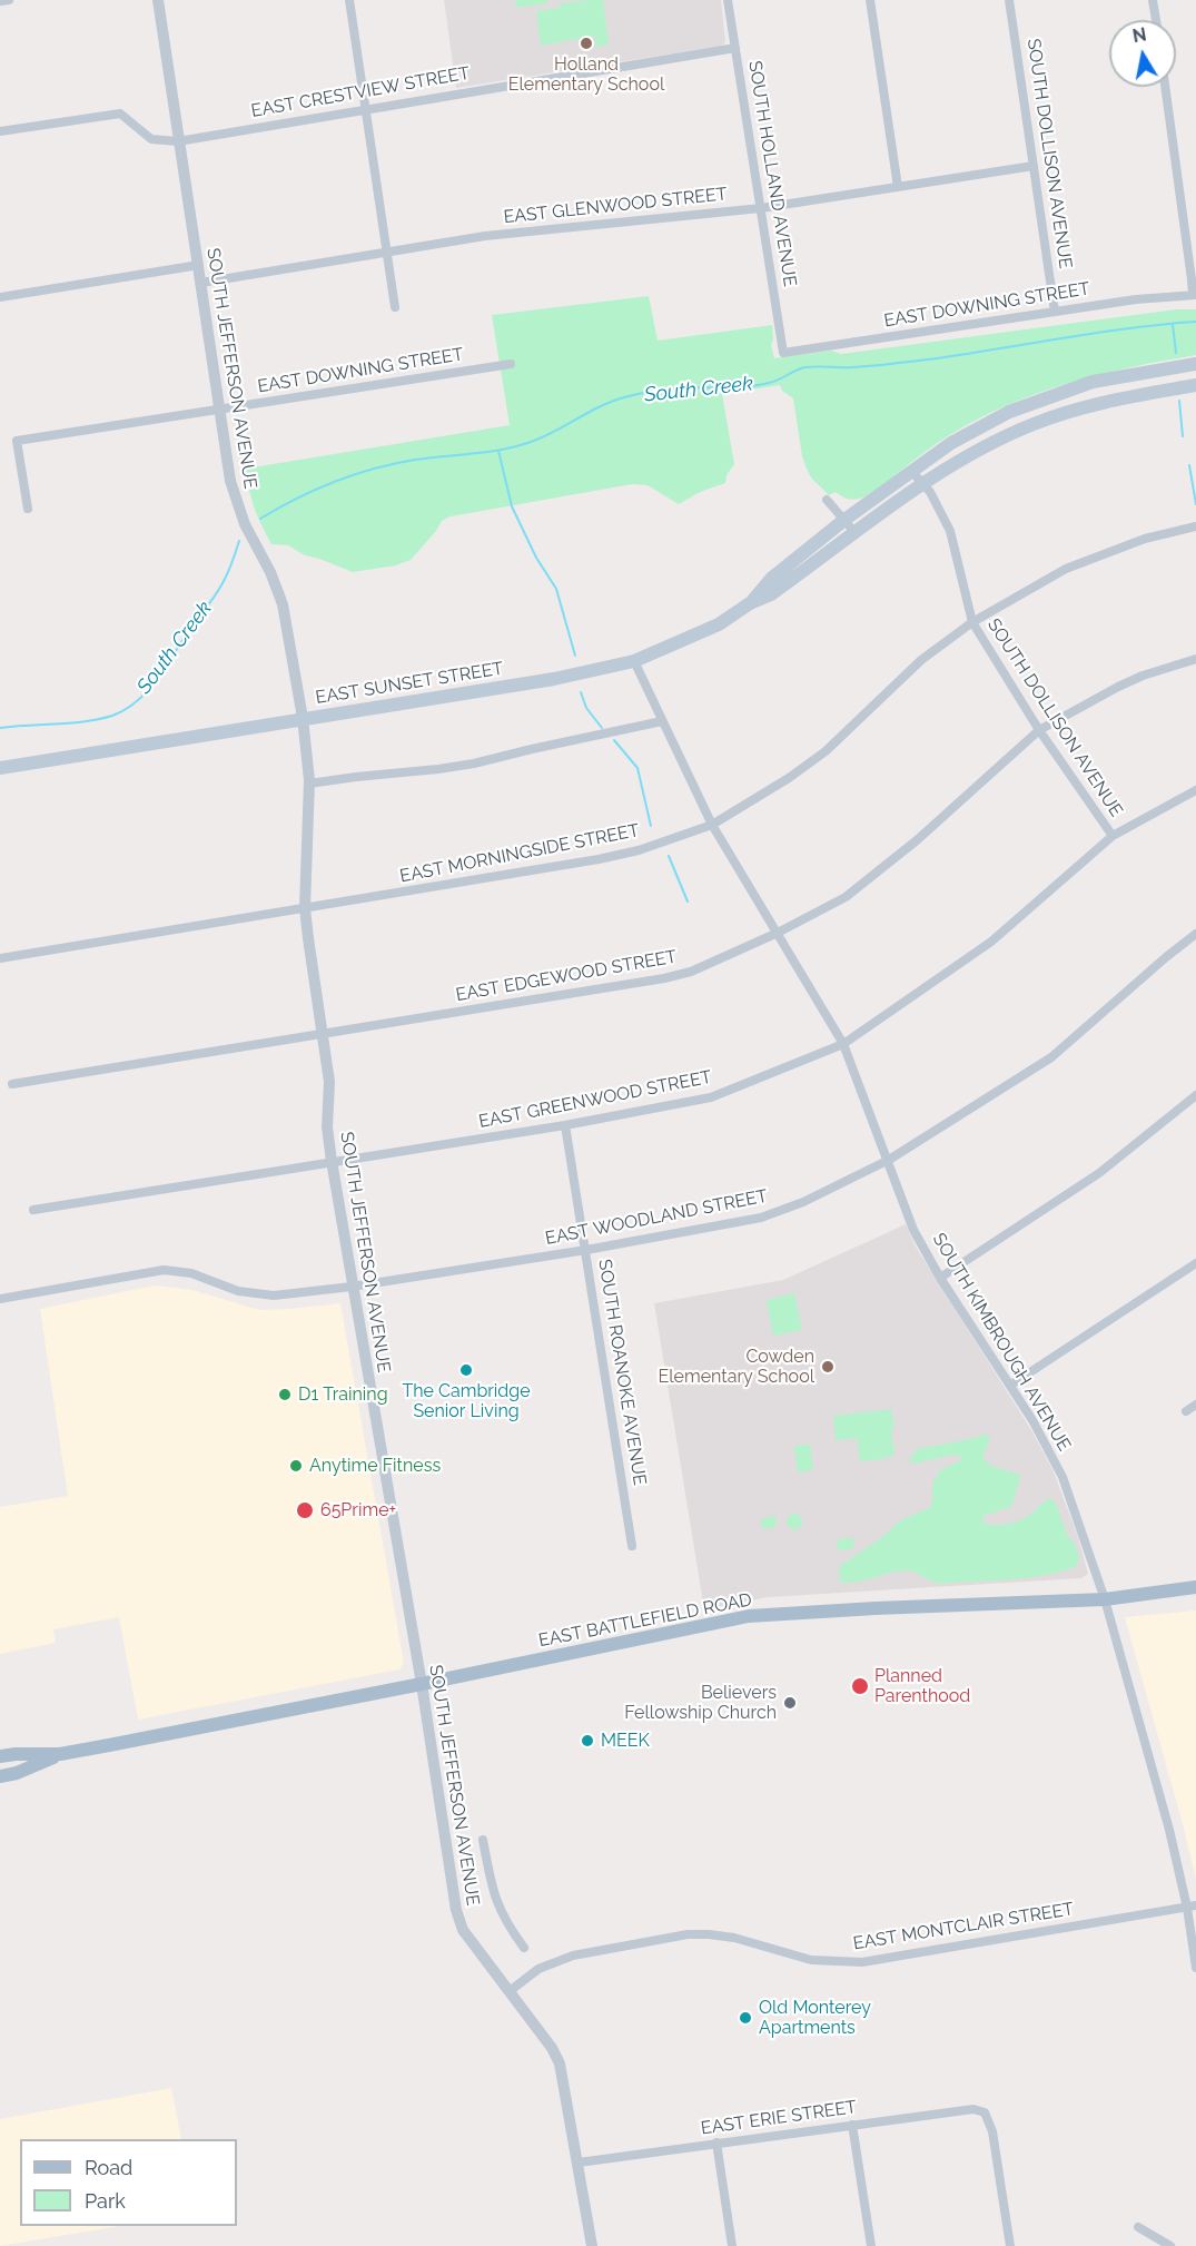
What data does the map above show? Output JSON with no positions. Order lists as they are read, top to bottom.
{
  "streets": {
    "main road": ["EAST SUNSET STREET", "EAST BATTLEFIELD ROAD"],
    "street": [
      "EAST CRESTVIEW STREET",
      "SOUTH DOLLISON AVENUE",
      "SOUTH HOLLAND AVENUE",
      "EAST GLENWOOD STREET",
      "EAST DOWNING STREET",
      "SOUTH JEFFERSON AVENUE",
      "EAST MORNINGSIDE STREET",
      "EAST EDGEWOOD STREET",
      "EAST GREENWOOD STREET",
      "EAST WOODLAND STREET",
      "SOUTH KIMBROUGH AVENUE",
      "SOUTH ROANOKE AVENUE",
      "EAST MONTCLAIR STREET",
      "EAST ERIE STREET"
    ]
  },
  "crossings": [
    ["EAST CRESTVIEW STREET", "SOUTH HOLLAND AVENUE"],
    ["EAST CRESTVIEW STREET", "SOUTH JEFFERSON AVENUE"],
    ["SOUTH DOLLISON AVENUE", "EAST GLENWOOD STREET"],
    ["SOUTH DOLLISON AVENUE", "EAST DOWNING STREET"],
    ["SOUTH DOLLISON AVENUE", "EAST SUNSET STREET"],
    ["SOUTH DOLLISON AVENUE", "EAST MORNINGSIDE STREET"],
    ["SOUTH DOLLISON AVENUE", "EAST EDGEWOOD STREET"],
    ["SOUTH DOLLISON AVENUE", "EAST GREENWOOD STREET"],
    ["SOUTH HOLLAND AVENUE", "EAST GLENWOOD STREET"],
    ["SOUTH HOLLAND AVENUE", "EAST DOWNING STREET"],
    ["EAST GLENWOOD STREET", "SOUTH JEFFERSON AVENUE"],
    ["EAST DOWNING STREET", "SOUTH JEFFERSON AVENUE"],
    ["SOUTH JEFFERSON AVENUE", "EAST SUNSET STREET"],
    ["SOUTH JEFFERSON AVENUE", "EAST MORNINGSIDE STREET"],
    ["SOUTH JEFFERSON AVENUE", "EAST EDGEWOOD STREET"],
    ["SOUTH JEFFERSON AVENUE", "EAST GREENWOOD STREET"],
    ["SOUTH JEFFERSON AVENUE", "EAST WOODLAND STREET"],
    ["SOUTH JEFFERSON AVENUE", "EAST BATTLEFIELD ROAD"],
    ["SOUTH JEFFERSON AVENUE", "EAST MONTCLAIR STREET"],
    ["SOUTH JEFFERSON AVENUE", "EAST ERIE STREET"],
    ["EAST SUNSET STREET", "SOUTH KIMBROUGH AVENUE"],
    ["EAST MORNINGSIDE STREET", "SOUTH KIMBROUGH AVENUE"],
    ["EAST EDGEWOOD STREET", "SOUTH KIMBROUGH AVENUE"],
    ["EAST GREENWOOD STREET", "SOUTH KIMBROUGH AVENUE"],
    ["EAST GREENWOOD STREET", "SOUTH ROANOKE AVENUE"],
    ["EAST WOODLAND STREET", "SOUTH KIMBROUGH AVENUE"],
    ["EAST WOODLAND STREET", "SOUTH ROANOKE AVENUE"],
    ["SOUTH KIMBROUGH AVENUE", "EAST BATTLEFIELD ROAD"],
    ["SOUTH KIMBROUGH AVENUE", "EAST MONTCLAIR STREET"]
  ],
  "water": ["South Creek"],
  "places": [
    "Holland Elementary School",
    "Cowden Elementary School",
    "The Cambridge Senior Living",
    "D1 Training",
    "Anytime Fitness",
    "65Prime+",
    "Planned Parenthood",
    "Believers Fellowship Church",
    "MEEK",
    "Old Monterey Apartments"
  ],
  "legend": ["Road", "Park"],
  "north": "top"
}
